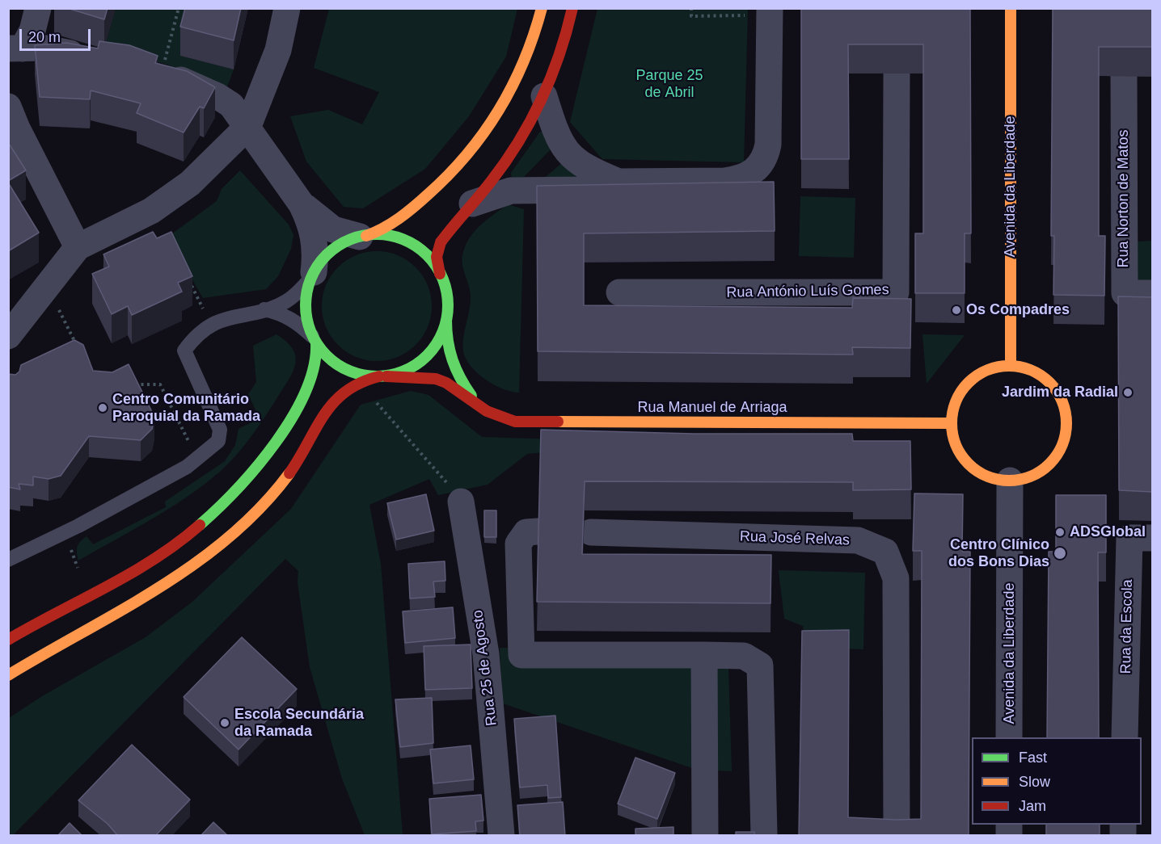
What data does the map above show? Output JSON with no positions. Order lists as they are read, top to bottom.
{
  "streets": {
    "main road": ["Avenida da Liberdade", "Rua Manuel de Arriaga"],
    "street": [
      "Rua Norton de Matos",
      "Rua António Luís Gomes",
      "Rua José Relvas",
      "Rua da Escola",
      "Rua 25 de Agosto"
    ]
  },
  "crossings": [
    ["Avenida da Liberdade", "Rua Manuel de Arriaga"]
  ],
  "parks": ["Parque 25 de Abril"],
  "places": [
    "Os Compadres",
    "Jardim da Radial",
    "Centro Comunitário Paroquial da Ramada",
    "ADSGlobal",
    "Centro Clínico dos Bons Dias",
    "Escola Secundária da Ramada"
  ],
  "legend": ["Fast", "Slow", "Jam"],
  "scale_bar": "20 m"
}
